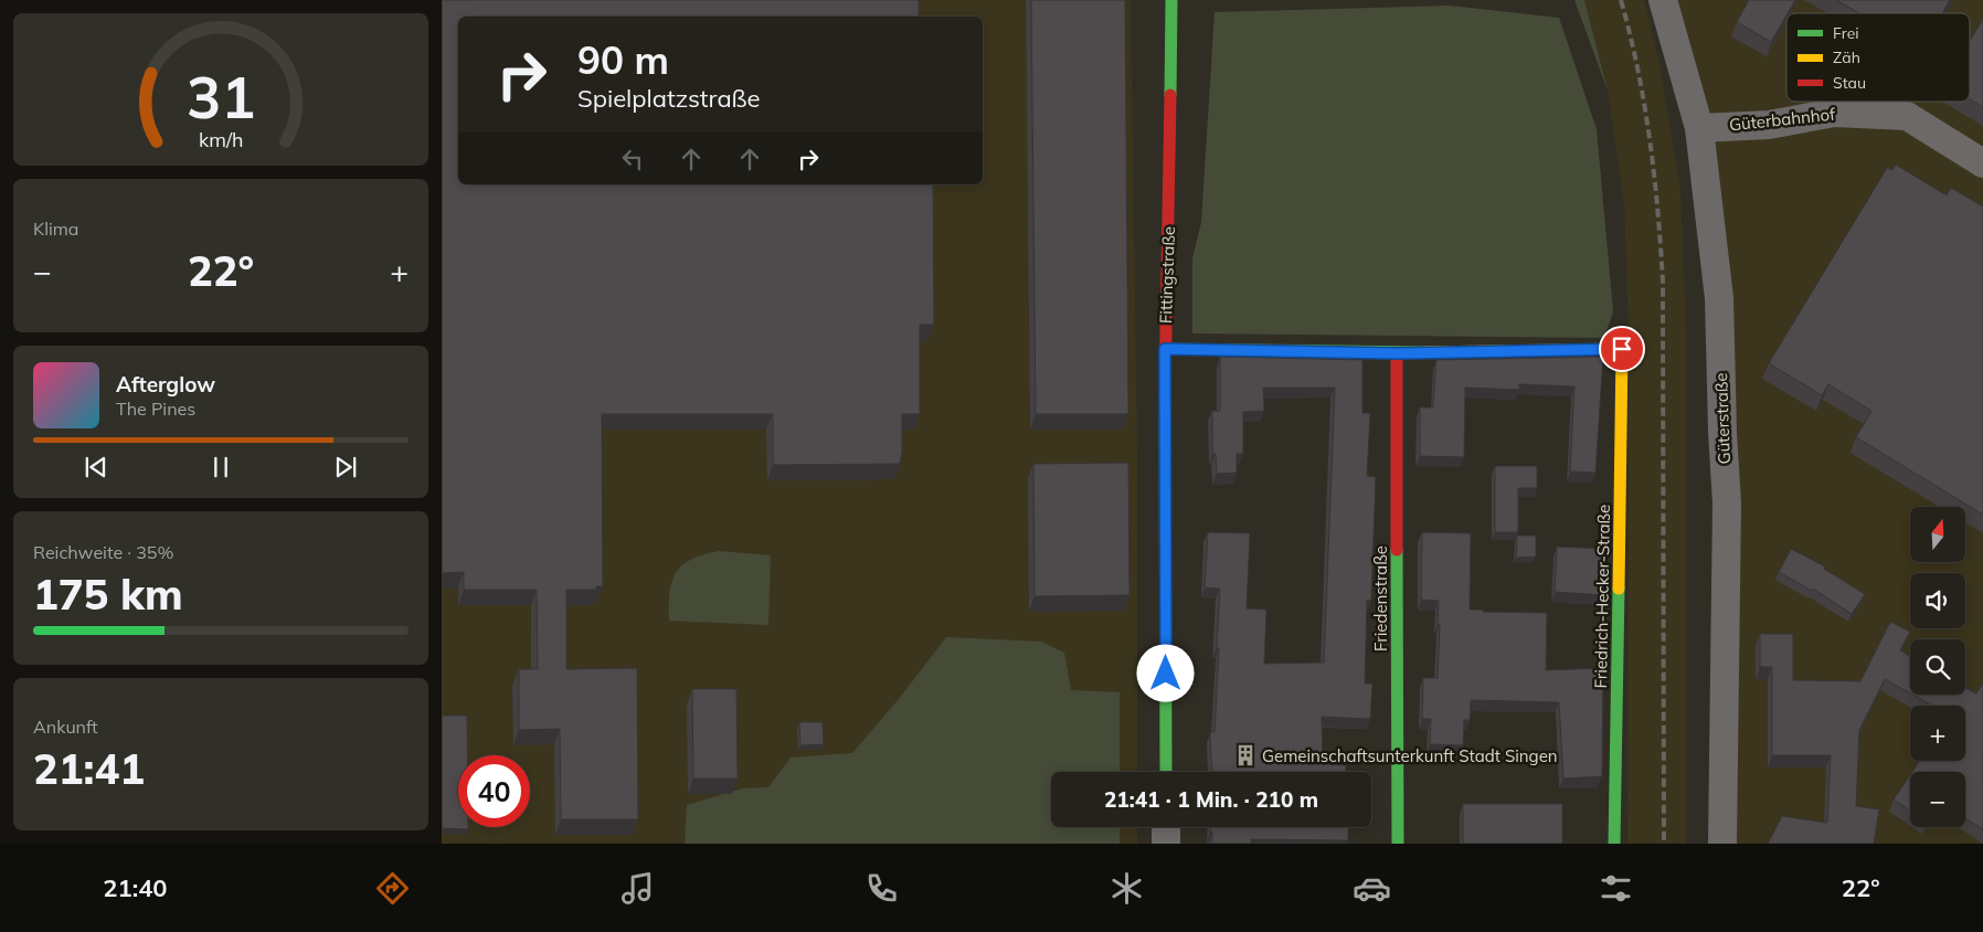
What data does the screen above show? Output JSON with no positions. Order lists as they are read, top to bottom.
{
  "streets": {
    "street": [
      "Güterbahnhof",
      "Fittingstraße",
      "Güterstraße",
      "Friedrich-Hecker-Straße",
      "Friedenstraße"
    ]
  },
  "crossings": [
    ["Güterbahnhof", "Güterstraße"],
    ["Friedrich-Hecker-Straße", "Friedenstraße"]
  ],
  "places": {
    "building": ["Gemeinschaftsunterkunft Stadt Singen"]
  },
  "legend": ["Frei", "Zäh", "Stau"],
  "north": "top",
  "page": {
    "turn": ["90 m", "Spielplatzstraße"],
    "tile": [
      "Klima",
      ["Reichweite · 35%", "175 km"],
      ["Ankunft", "21:41"]
    ],
    "heat": ["−", "22°", "+"],
    "song": ["Afterglow", "The Pines"],
    "map_buttons": ["+", "−"],
    "limit": "40",
    "trip": "21:41 · 1 Min. · 210 m",
    "tabs": ["21:40", "22°"],
    "gauge": ["31", "km/h"]
  }
}
